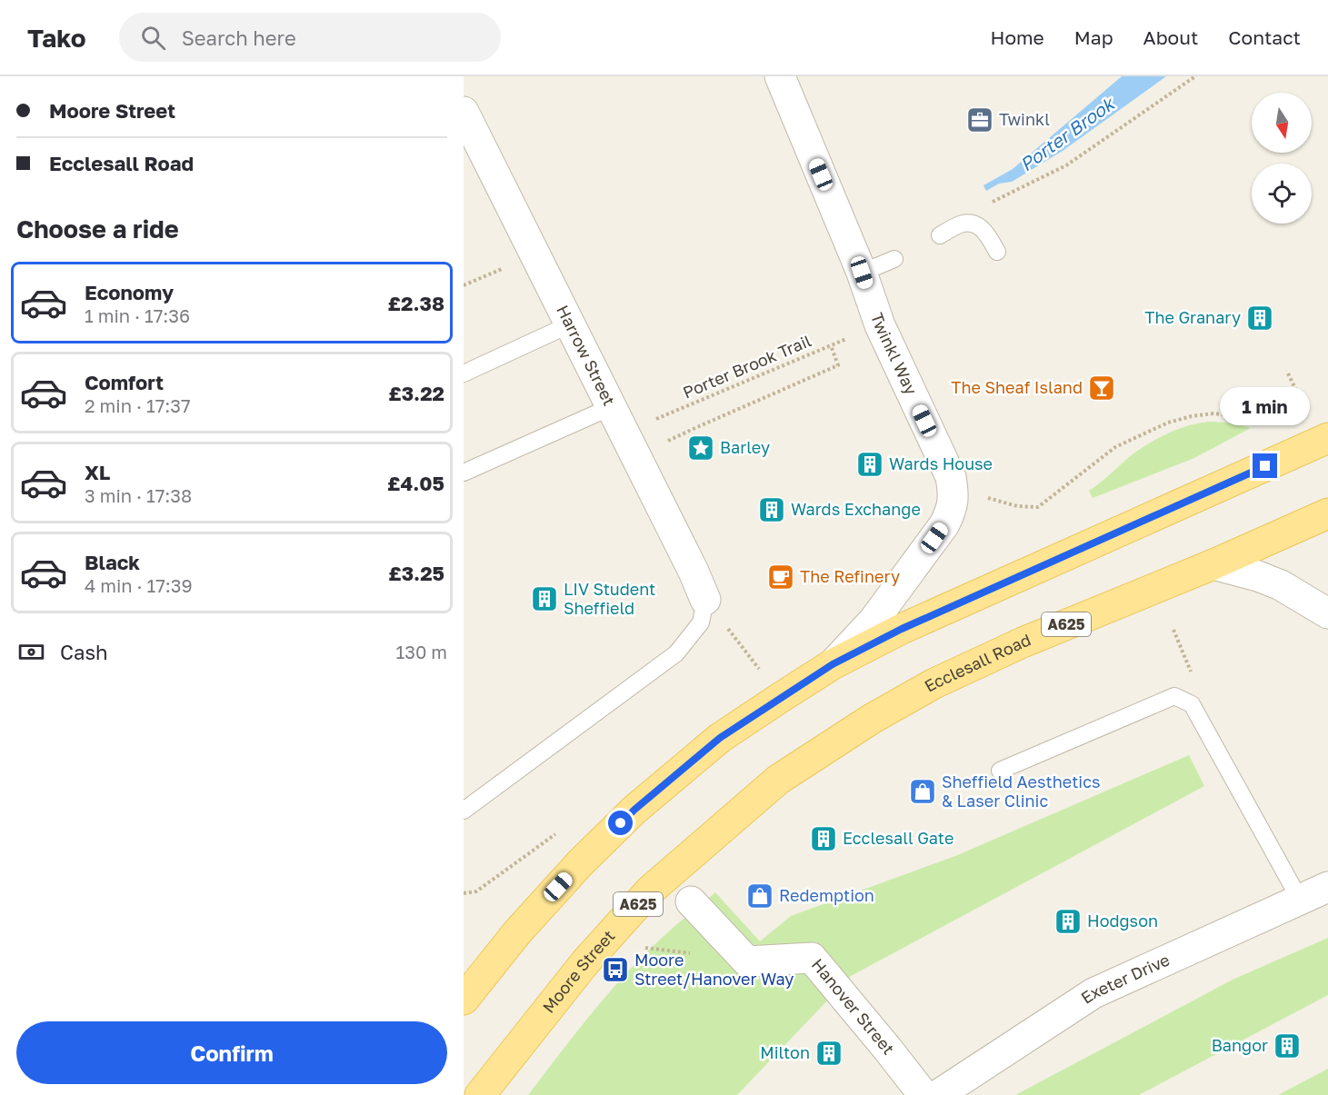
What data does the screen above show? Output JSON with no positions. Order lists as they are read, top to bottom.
{
  "streets": {
    "main road": ["A625", "Ecclesall Road", "Moore Street"],
    "street": [
      "Twinkl Way",
      "Harrow Street",
      "Exeter Drive",
      "Hanover Street"
    ],
    "path": ["Porter Brook Trail"]
  },
  "crossings": [
    ["Twinkl Way", "Porter Brook Trail"],
    ["Harrow Street", "Porter Brook Trail"],
    ["Ecclesall Road", "Moore Street"]
  ],
  "water": ["Porter Brook"],
  "places": {
    "office": ["Twinkl"],
    "building": [
      "The Granary",
      "Wards House",
      "Wards Exchange",
      "LIV Student Sheffield",
      "Ecclesall Gate",
      "Hodgson",
      "Bangor",
      "Milton"
    ],
    "bar": ["The Sheaf Island"],
    "place": ["Barley"],
    "cafe": ["The Refinery"],
    "shop": ["Sheffield Aesthetics & Laser Clinic", "Redemption"],
    "bus stop": ["Moore Street/Hanover Way"]
  },
  "north": "bottom",
  "page": {
    "header": "Tako",
    "search": "Search here",
    "nav": [
      "Home",
      "Map",
      "About",
      "Contact"
    ],
    "banner": ["Moore Street", "Ecclesall Road"],
    "heading": "Choose a ride",
    "list": [
      {
        "name": "Economy",
        "note": "1 min · 17:36",
        "value": "£2.38"
      },
      {
        "name": "Comfort",
        "note": "2 min · 17:37",
        "value": "£3.22"
      },
      {
        "name": "XL",
        "note": "3 min · 17:38",
        "value": "£4.05"
      },
      {
        "name": "Black",
        "note": "4 min · 17:39",
        "value": "£3.25"
      }
    ],
    "bubble": "1 min",
    "pay": ["Cash", "130 m"],
    "buttons": "Confirm"
  }
}
